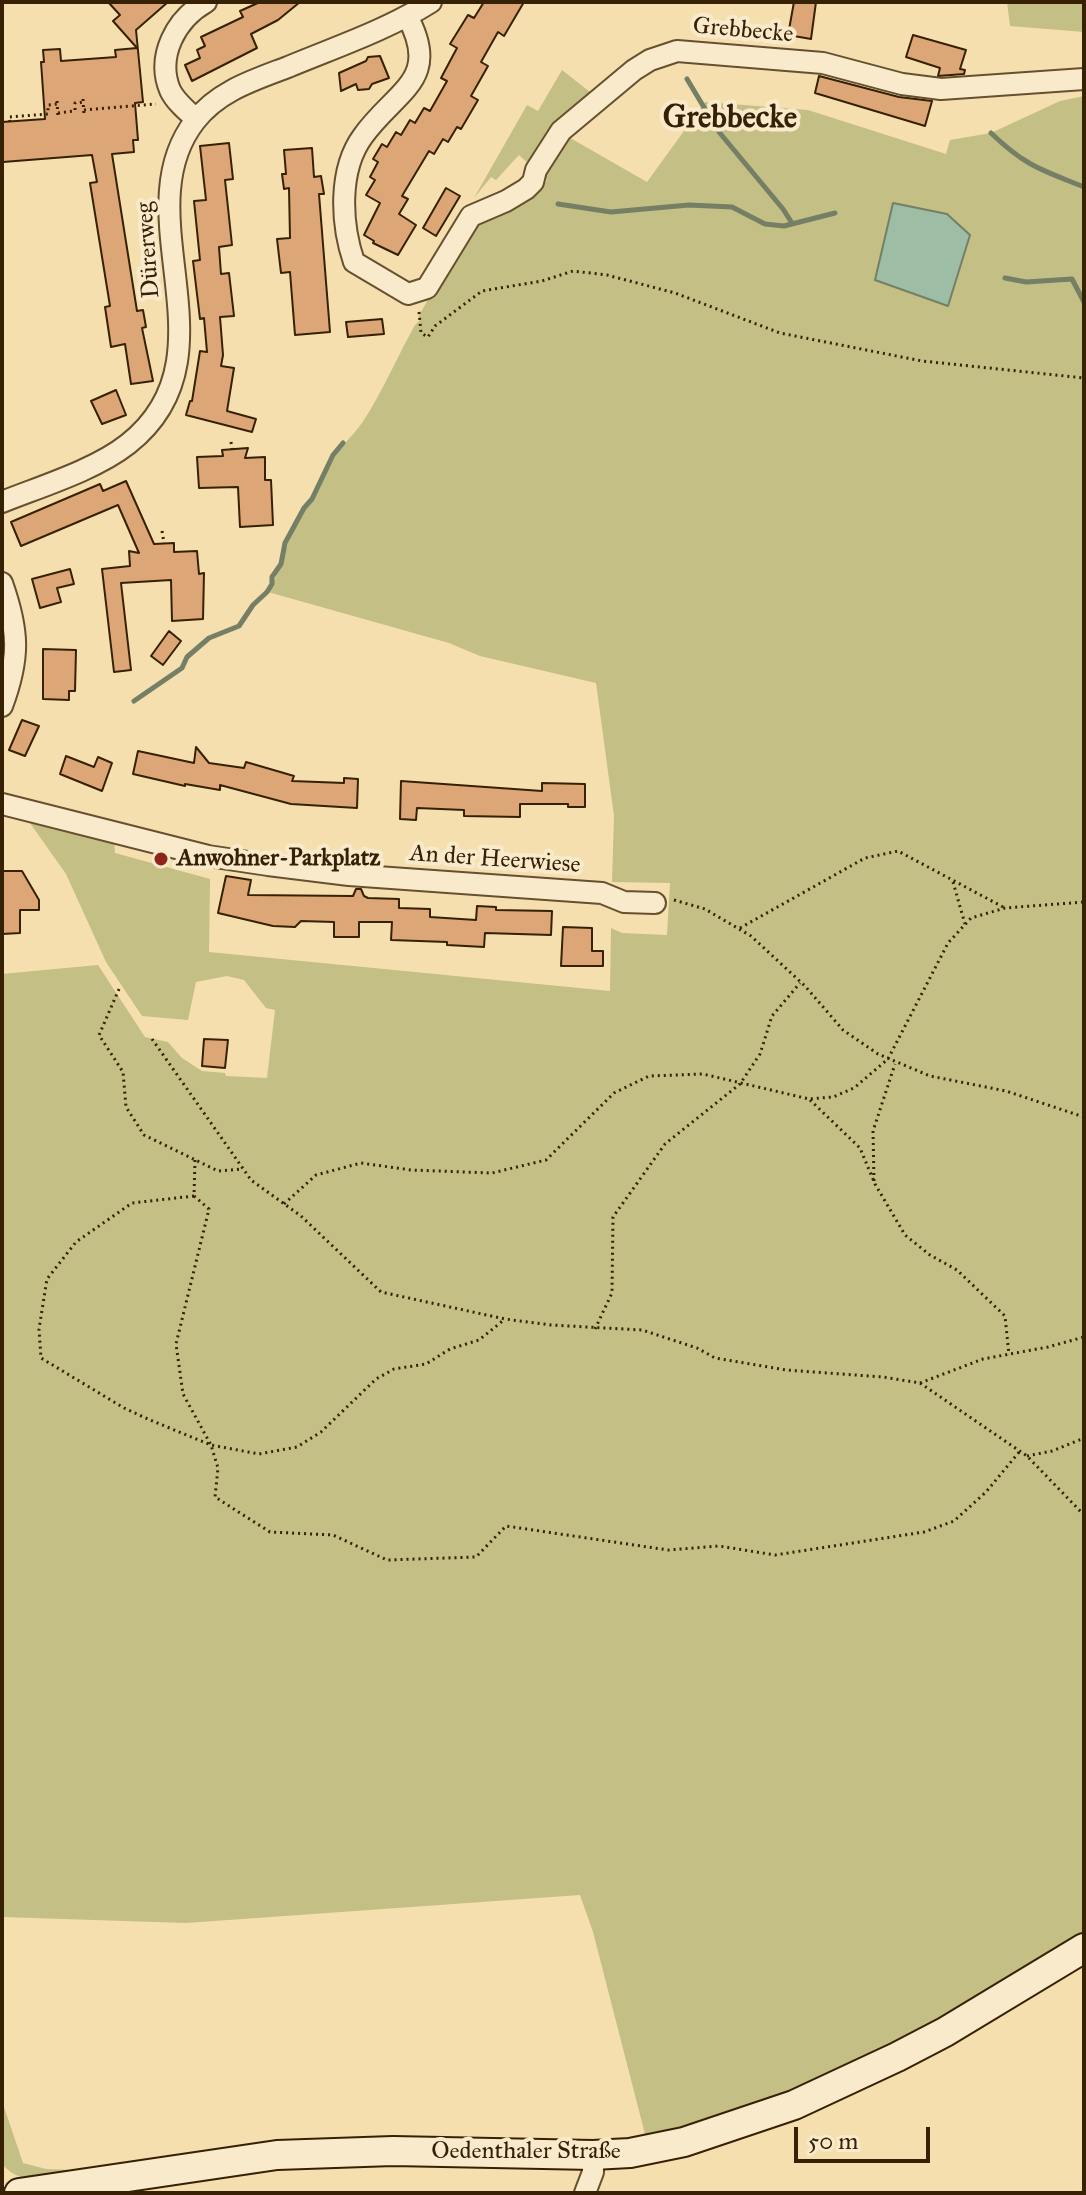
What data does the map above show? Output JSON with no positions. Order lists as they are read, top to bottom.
{
  "streets": {
    "main road": ["Oedenthaler Straße"],
    "street": ["Grebbecke", "Dürerweg", "An der Heerwiese"]
  },
  "crossings": [
    ["Grebbecke", "Dürerweg"]
  ],
  "districts": ["Grebbecke"],
  "places": ["Anwohner-Parkplatz"],
  "scale_bar": "50 m"
}
